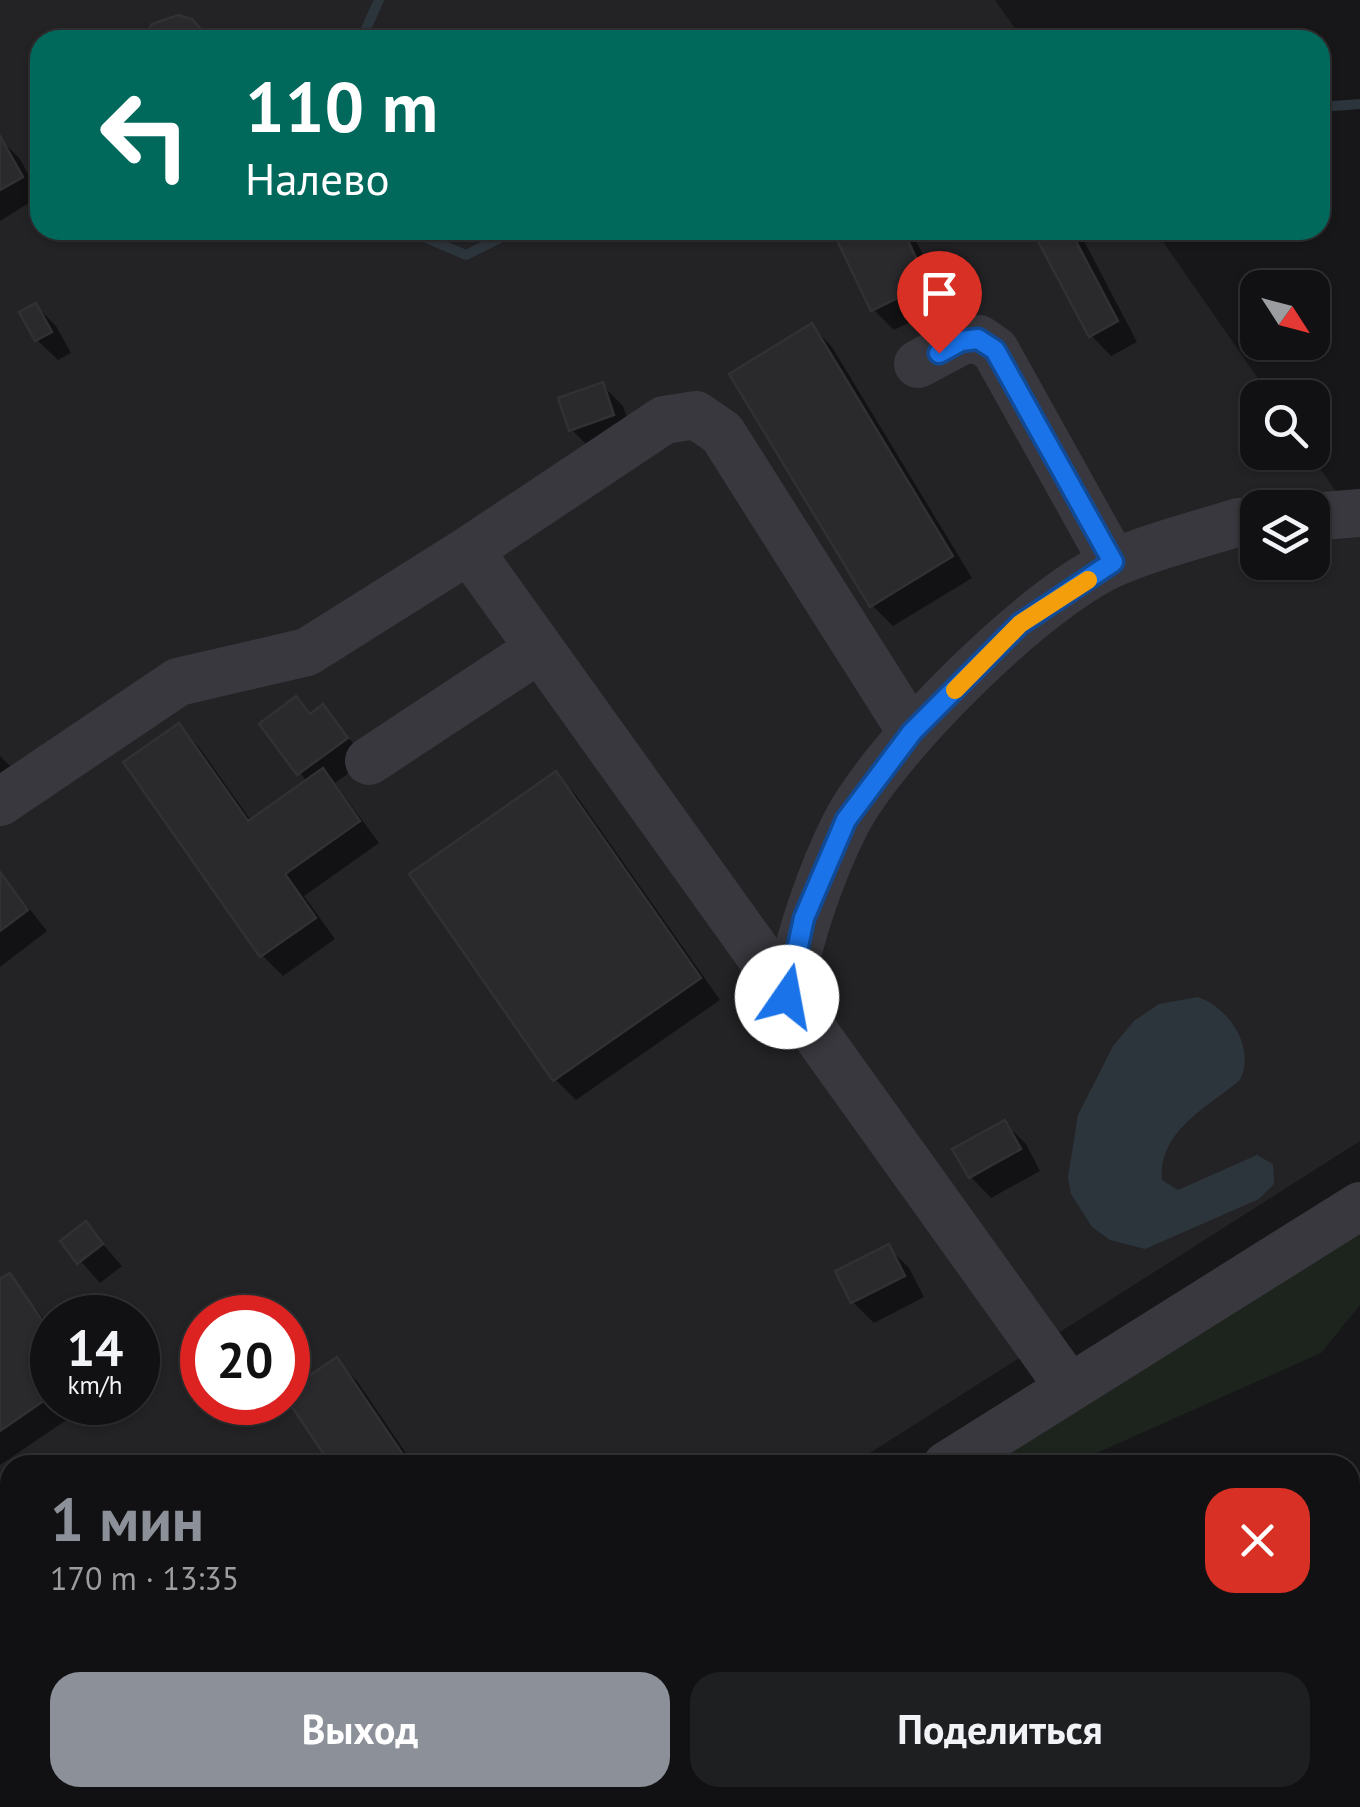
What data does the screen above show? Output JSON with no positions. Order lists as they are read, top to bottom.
{
  "north": "bottom right",
  "page": {
    "turn": ["110 m", "Налево"],
    "speed": "14 km/h",
    "limit": "20",
    "heading": ["1 мин", "170 m · 13:35"],
    "buttons": ["Выход", "Поделиться"]
  }
}
